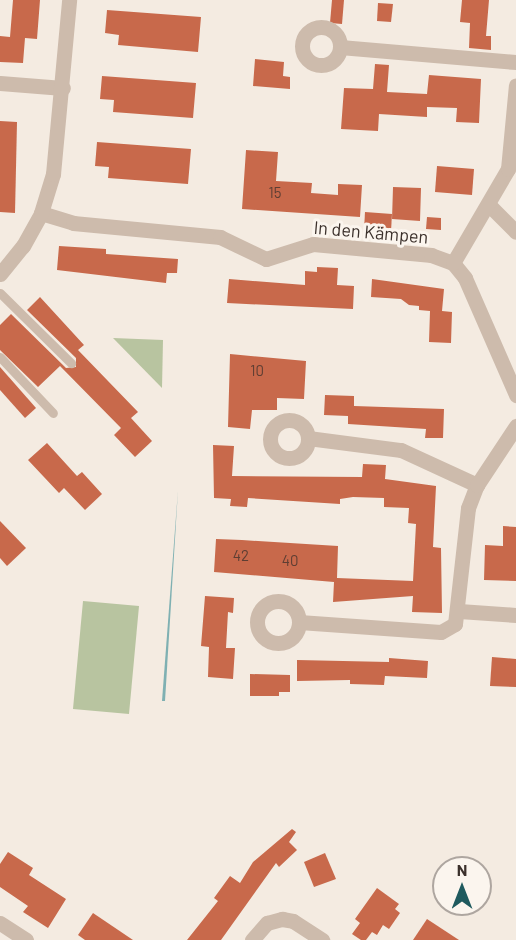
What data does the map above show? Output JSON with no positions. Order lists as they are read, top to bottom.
{
  "streets": {
    "street": ["In den Kämpen"]
  },
  "house_numbers": [
    "15",
    "10",
    "42",
    "40"
  ],
  "north": "top"
}
